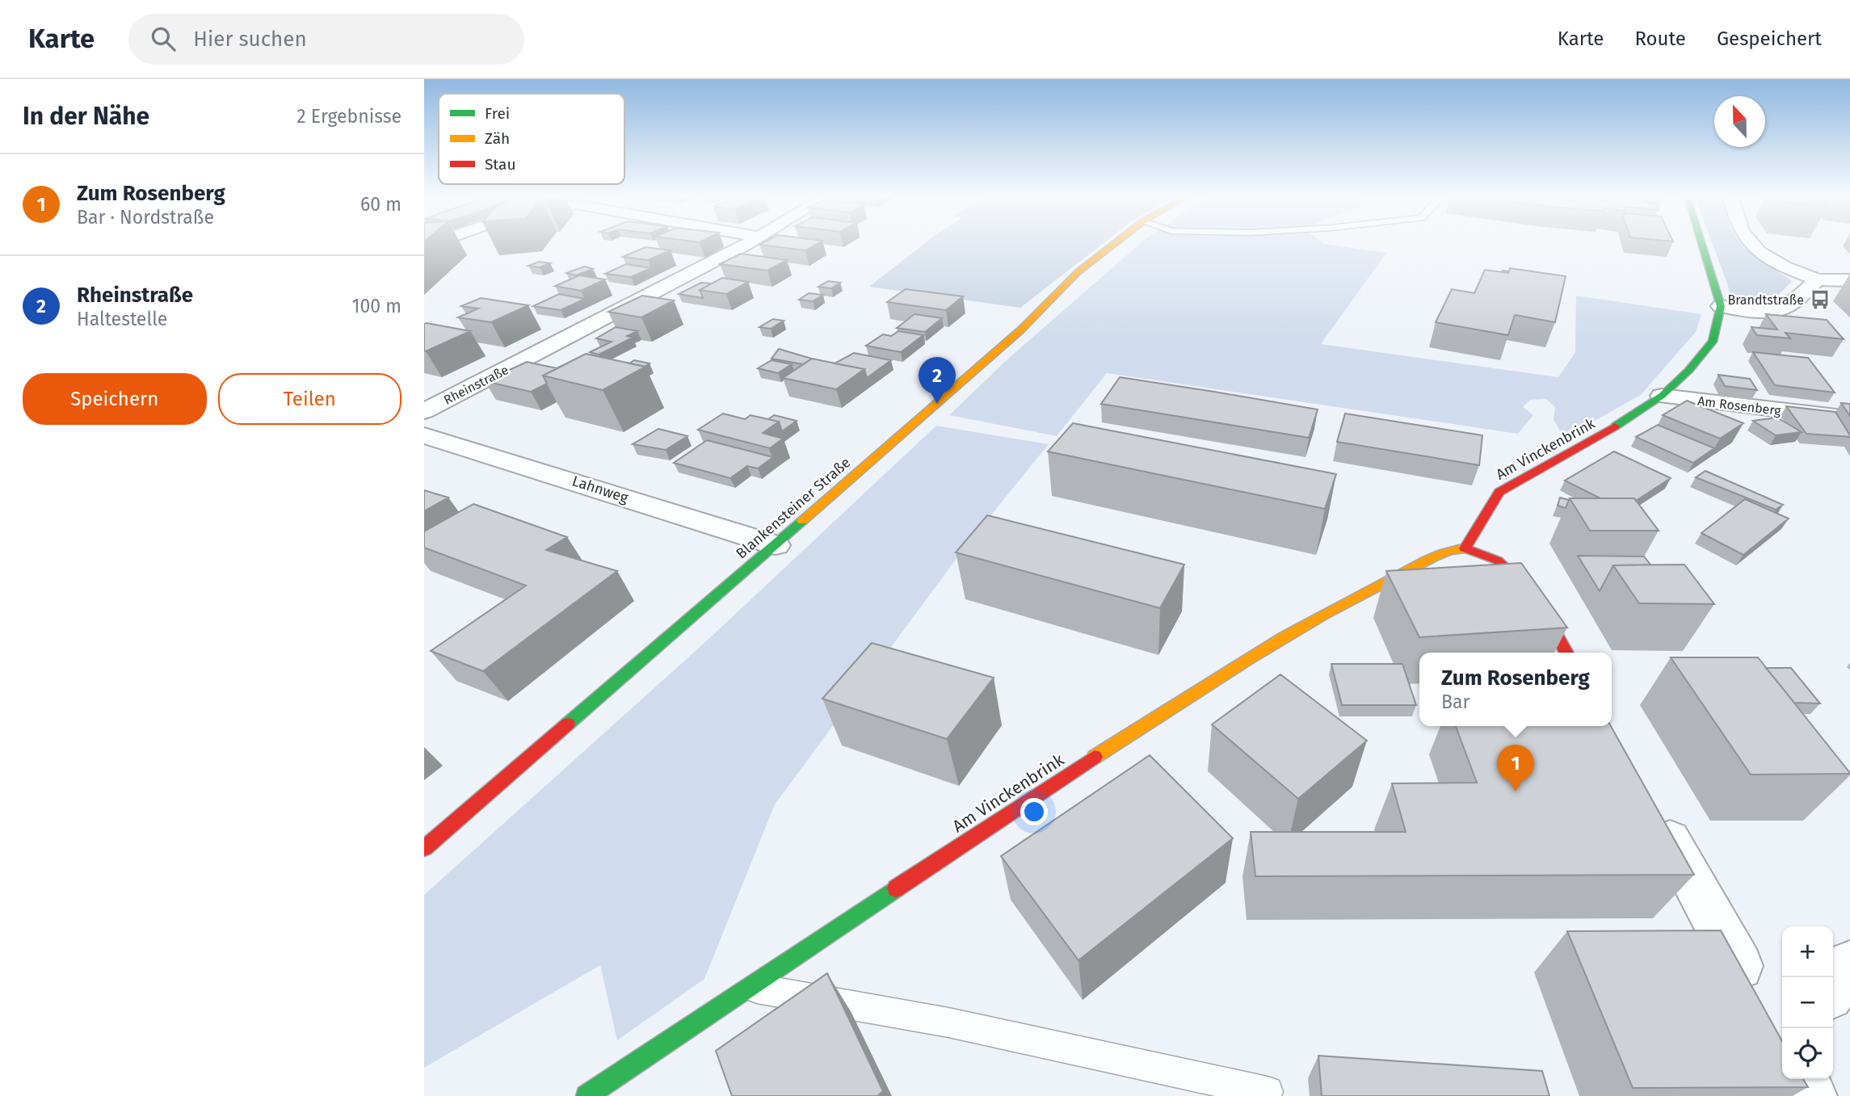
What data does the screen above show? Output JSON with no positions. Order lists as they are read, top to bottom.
{
  "streets": {
    "street": [
      "Rheinstraße",
      "Am Rosenberg",
      "Am Vinckenbrink",
      "Lahnweg",
      "Blankensteiner Straße"
    ]
  },
  "crossings": [
    ["Am Rosenberg", "Am Vinckenbrink"],
    ["Lahnweg", "Blankensteiner Straße"]
  ],
  "places": {
    "bus stop": ["Brandtstraße"]
  },
  "legend": ["Frei", "Zäh", "Stau"],
  "north": "top",
  "page": {
    "header": "Karte",
    "search": "Hier suchen",
    "nav": ["Karte", "Route", "Gespeichert"],
    "heading": ["In der Nähe", "2 Ergebnisse"],
    "list": [
      {
        "mark": "1",
        "name": "Zum Rosenberg",
        "note": "Bar · Nordstraße",
        "value": "60 m"
      },
      {
        "mark": "2",
        "name": "Rheinstraße",
        "note": "Haltestelle",
        "value": "100 m"
      }
    ],
    "buttons": ["Speichern", "Teilen"],
    "pins": ["2", "1"],
    "popup": ["Zum Rosenberg", "Bar"],
    "map_buttons": ["+", "−"]
  }
}
